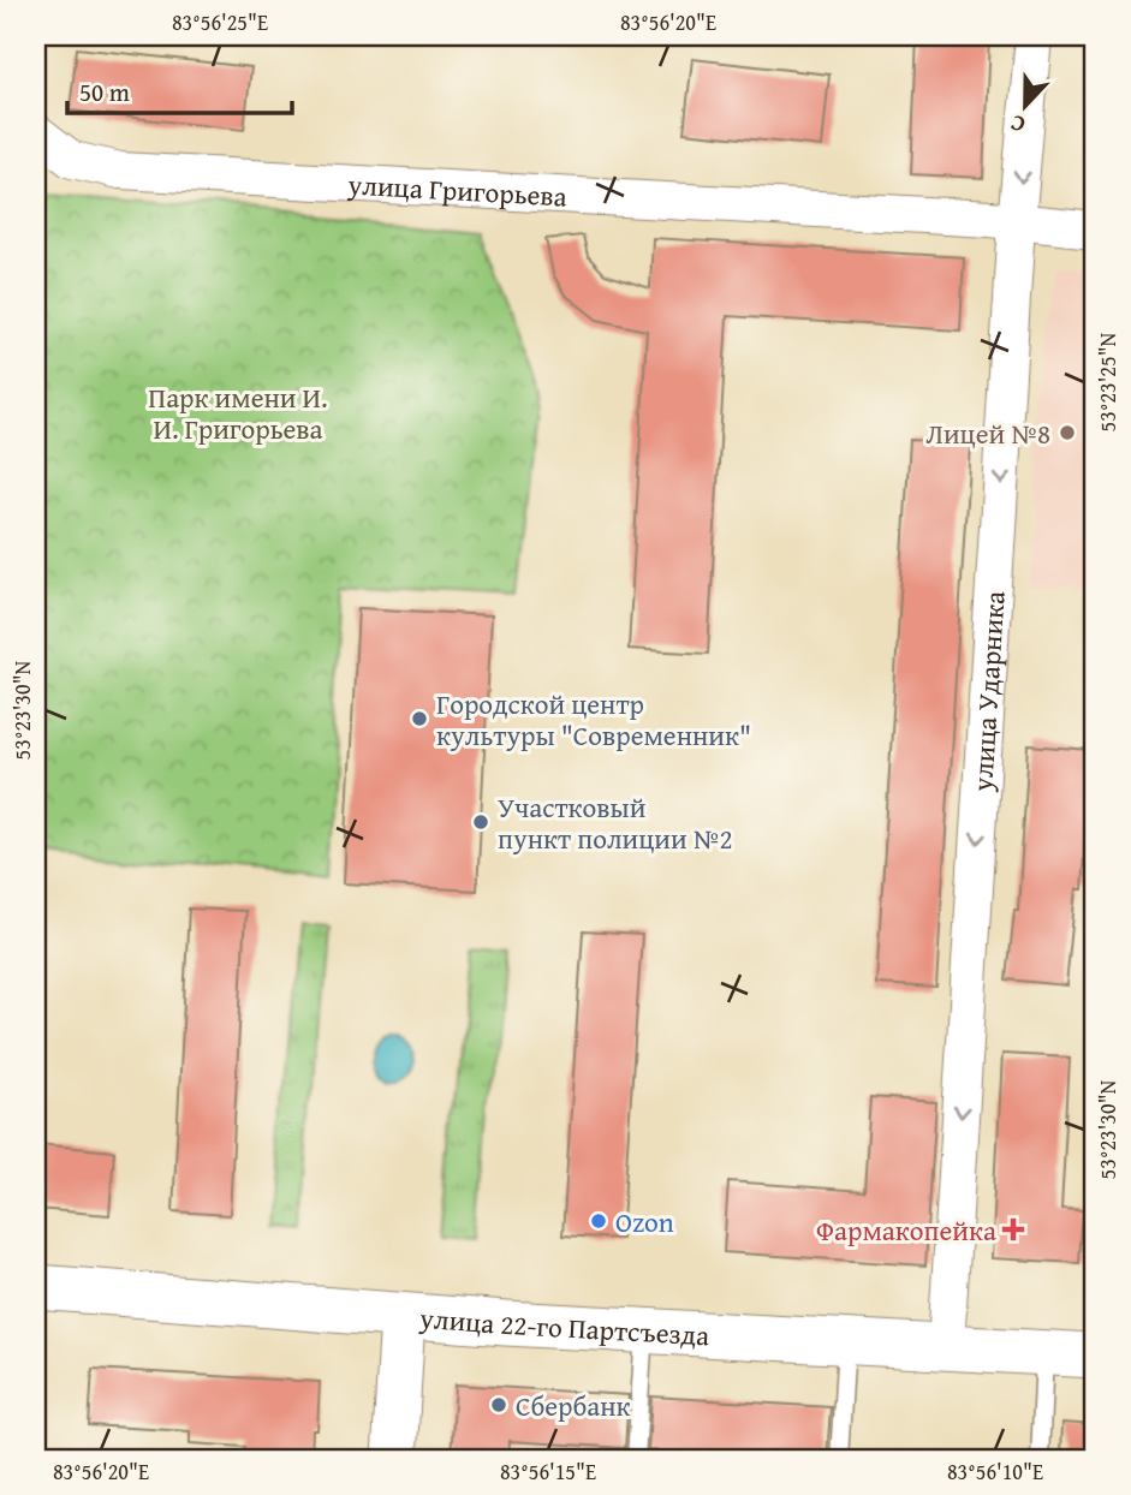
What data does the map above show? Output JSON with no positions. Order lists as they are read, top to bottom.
{
  "streets": {
    "street": ["улица Григорьева", "улица Ударника", "улица 22-го Партсъезда"]
  },
  "crossings": [
    ["улица Григорьева", "улица Ударника"],
    ["улица Ударника", "улица 22-го Партсъезда"]
  ],
  "one_way": ["улица Ударника"],
  "parks": ["Парк имени И. И. Григорьева"],
  "places": {
    "other": [
      "Лицей №8",
      "Городской центр культуры \"Современник\"",
      "Участковый пункт полиции №2",
      "Ozon",
      "Сбербанк"
    ],
    "health": ["Фармакопейка"]
  },
  "scale_bar": "50 m",
  "north": "bottom",
  "coordinates": [
    "83°56'25\"E",
    "83°56'20\"E",
    "53°23'25\"N",
    "53°23'30\"N",
    "83°56'15\"E",
    "83°56'10\"E"
  ]
}
